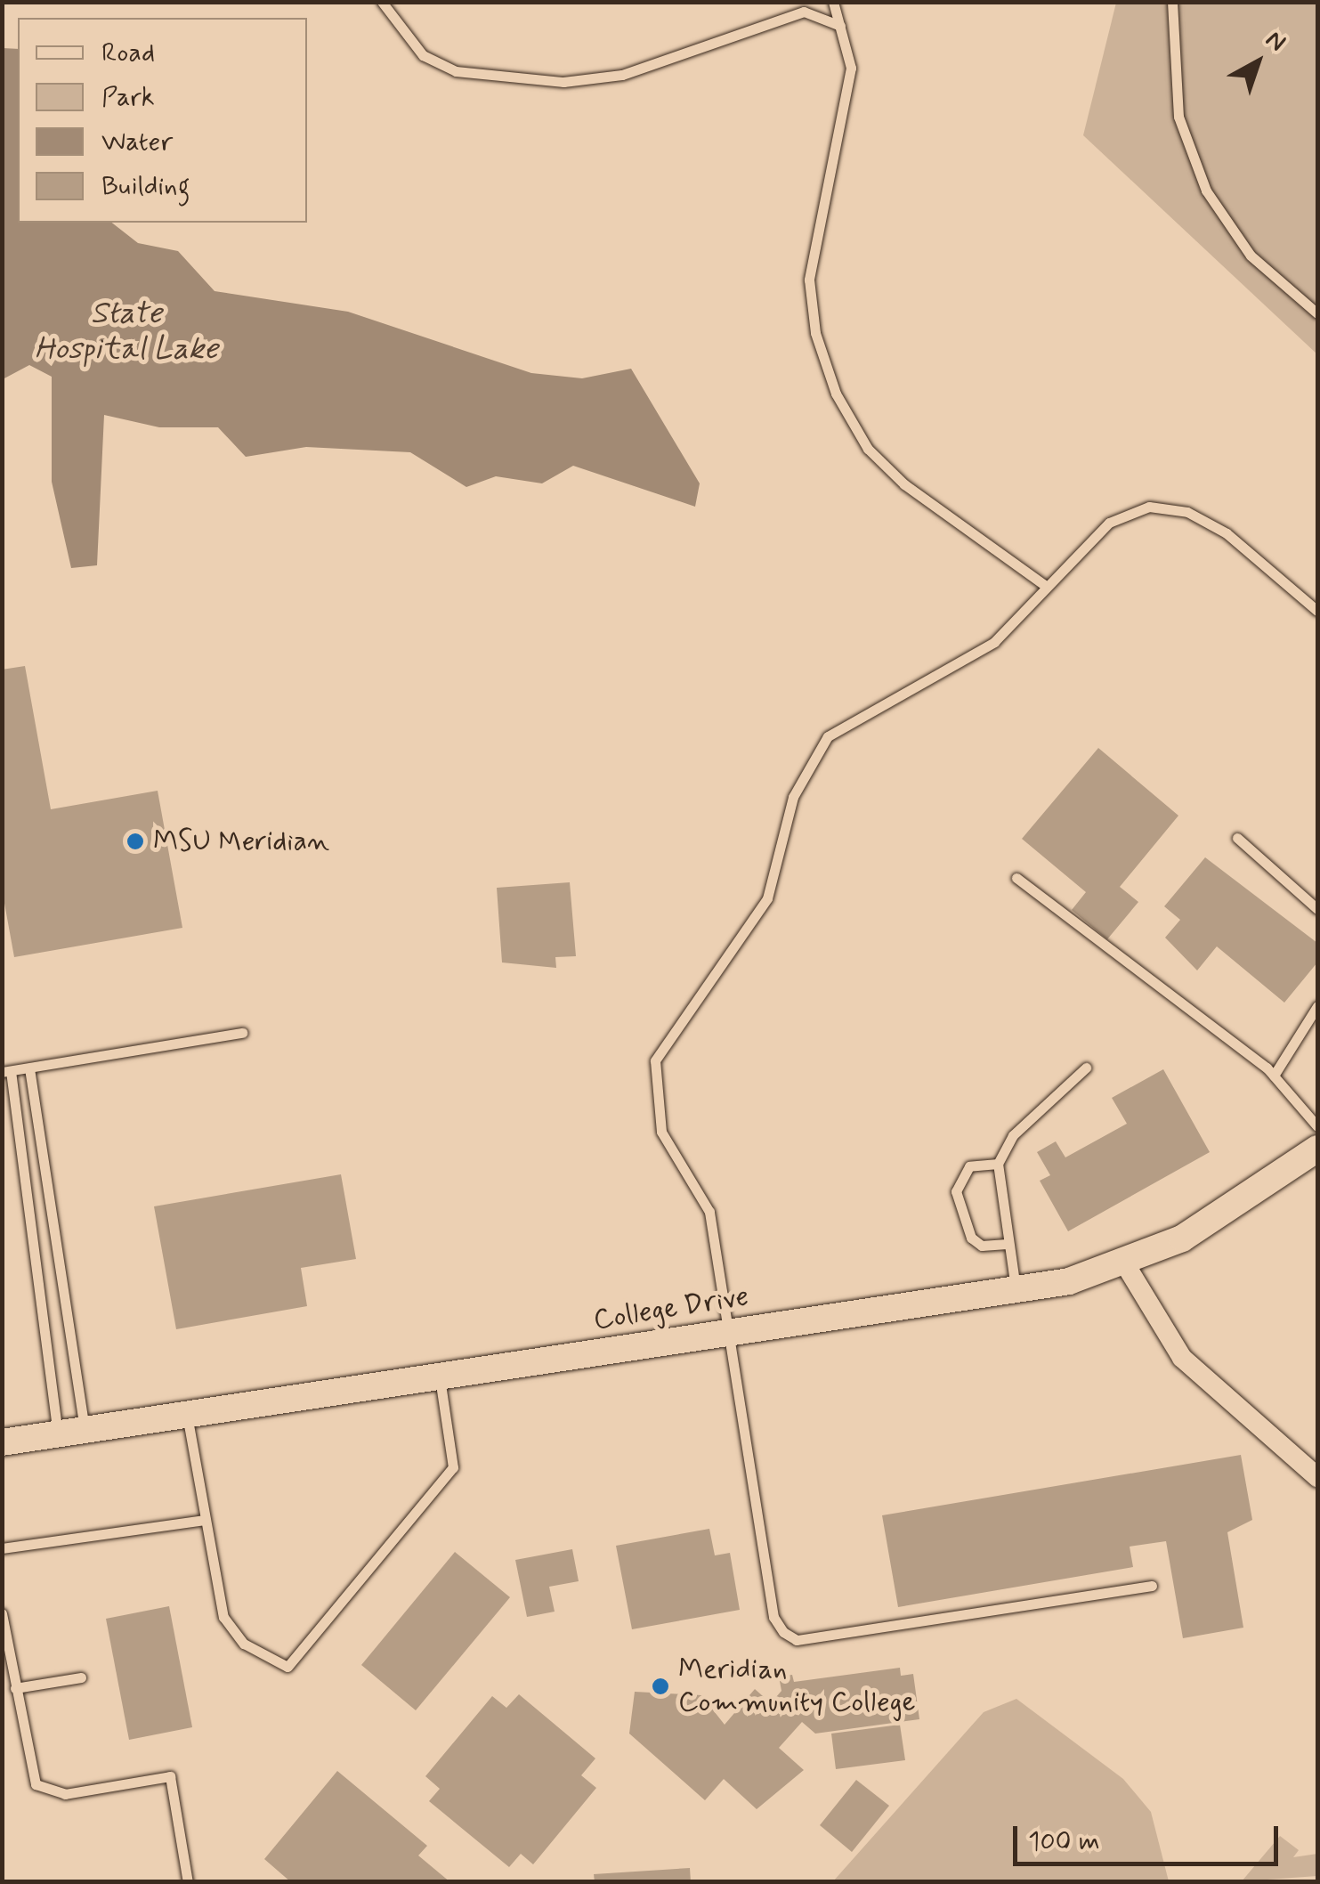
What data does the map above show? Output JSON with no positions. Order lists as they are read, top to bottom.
{
  "streets": {
    "street": ["College Drive"]
  },
  "water": ["State Hospital Lake"],
  "places": ["MSU Meridian", "Meridian Community College"],
  "legend": [
    "Road",
    "Park",
    "Water",
    "Building"
  ],
  "scale_bar": "100 m",
  "north": "top right"
}
